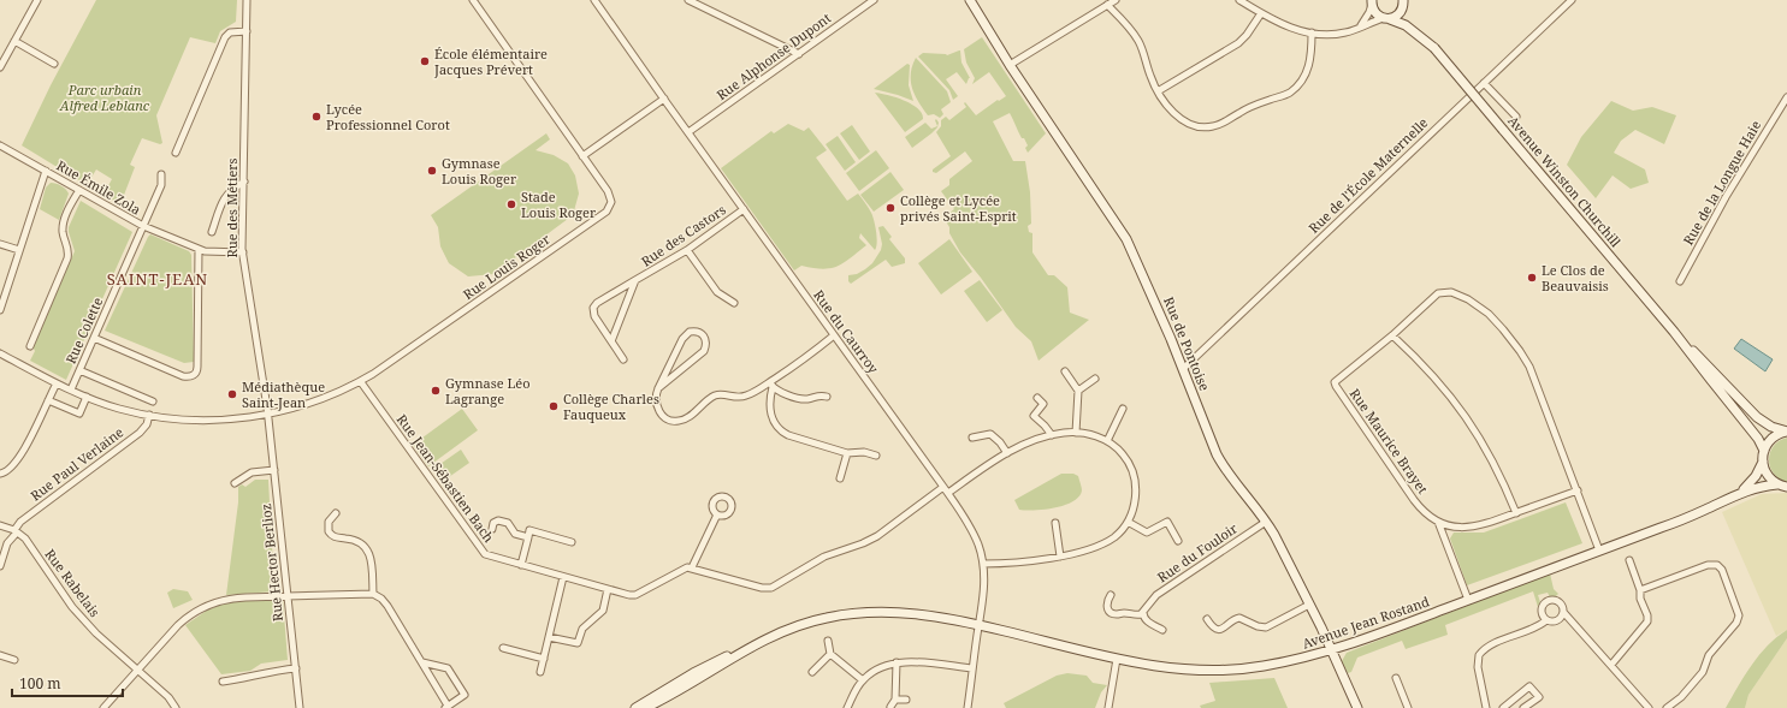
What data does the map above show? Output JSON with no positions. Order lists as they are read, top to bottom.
{
  "streets": {
    "street": [
      "Rue Alphonse Dupont",
      "Rue de l'École Maternelle",
      "Avenue Winston Churchill",
      "Rue de la Longue Haie",
      "Rue Émile Zola",
      "Rue des Métiers",
      "Rue des Castors",
      "Rue Louis Roger",
      "Rue Colette",
      "Rue du Caurroy",
      "Rue de Pontoise",
      "Rue Maurice Brayet",
      "Rue Paul Verlaine",
      "Rue Jean-Sébastien Bach",
      "Rue du Fouloir",
      "Rue Hector Berlioz",
      "Rue Rabelais",
      "Avenue Jean Rostand"
    ]
  },
  "crossings": [
    ["Rue Alphonse Dupont", "Rue du Caurroy"],
    ["Rue de l'École Maternelle", "Rue de Pontoise"],
    ["Avenue Winston Churchill", "Avenue Jean Rostand"],
    ["Rue Émile Zola", "Rue des Métiers"],
    ["Rue Émile Zola", "Rue Colette"],
    ["Rue des Métiers", "Rue Louis Roger"],
    ["Rue des Métiers", "Rue Hector Berlioz"],
    ["Rue des Castors", "Rue du Caurroy"],
    ["Rue Louis Roger", "Rue Colette"],
    ["Rue Louis Roger", "Rue Paul Verlaine"],
    ["Rue Louis Roger", "Rue Jean-Sébastien Bach"],
    ["Rue Louis Roger", "Rue Hector Berlioz"],
    ["Rue du Caurroy", "Avenue Jean Rostand"],
    ["Rue de Pontoise", "Rue du Fouloir"],
    ["Rue de Pontoise", "Avenue Jean Rostand"],
    ["Rue Maurice Brayet", "Avenue Jean Rostand"],
    ["Rue Paul Verlaine", "Rue Rabelais"]
  ],
  "districts": ["SAINT-JEAN"],
  "parks": ["Parc urbain Alfred Leblanc"],
  "places": [
    "École élémentaire Jacques Prévert",
    "Lycée Professionnel Corot",
    "Gymnase Louis Roger",
    "Stade Louis Roger",
    "Collège et Lycée privés Saint-Esprit",
    "Le Clos de Beauvaisis",
    "Gymnase Léo Lagrange",
    "Médiathèque Saint-Jean",
    "Collège Charles Fauqueux"
  ],
  "scale_bar": "100 m"
}
